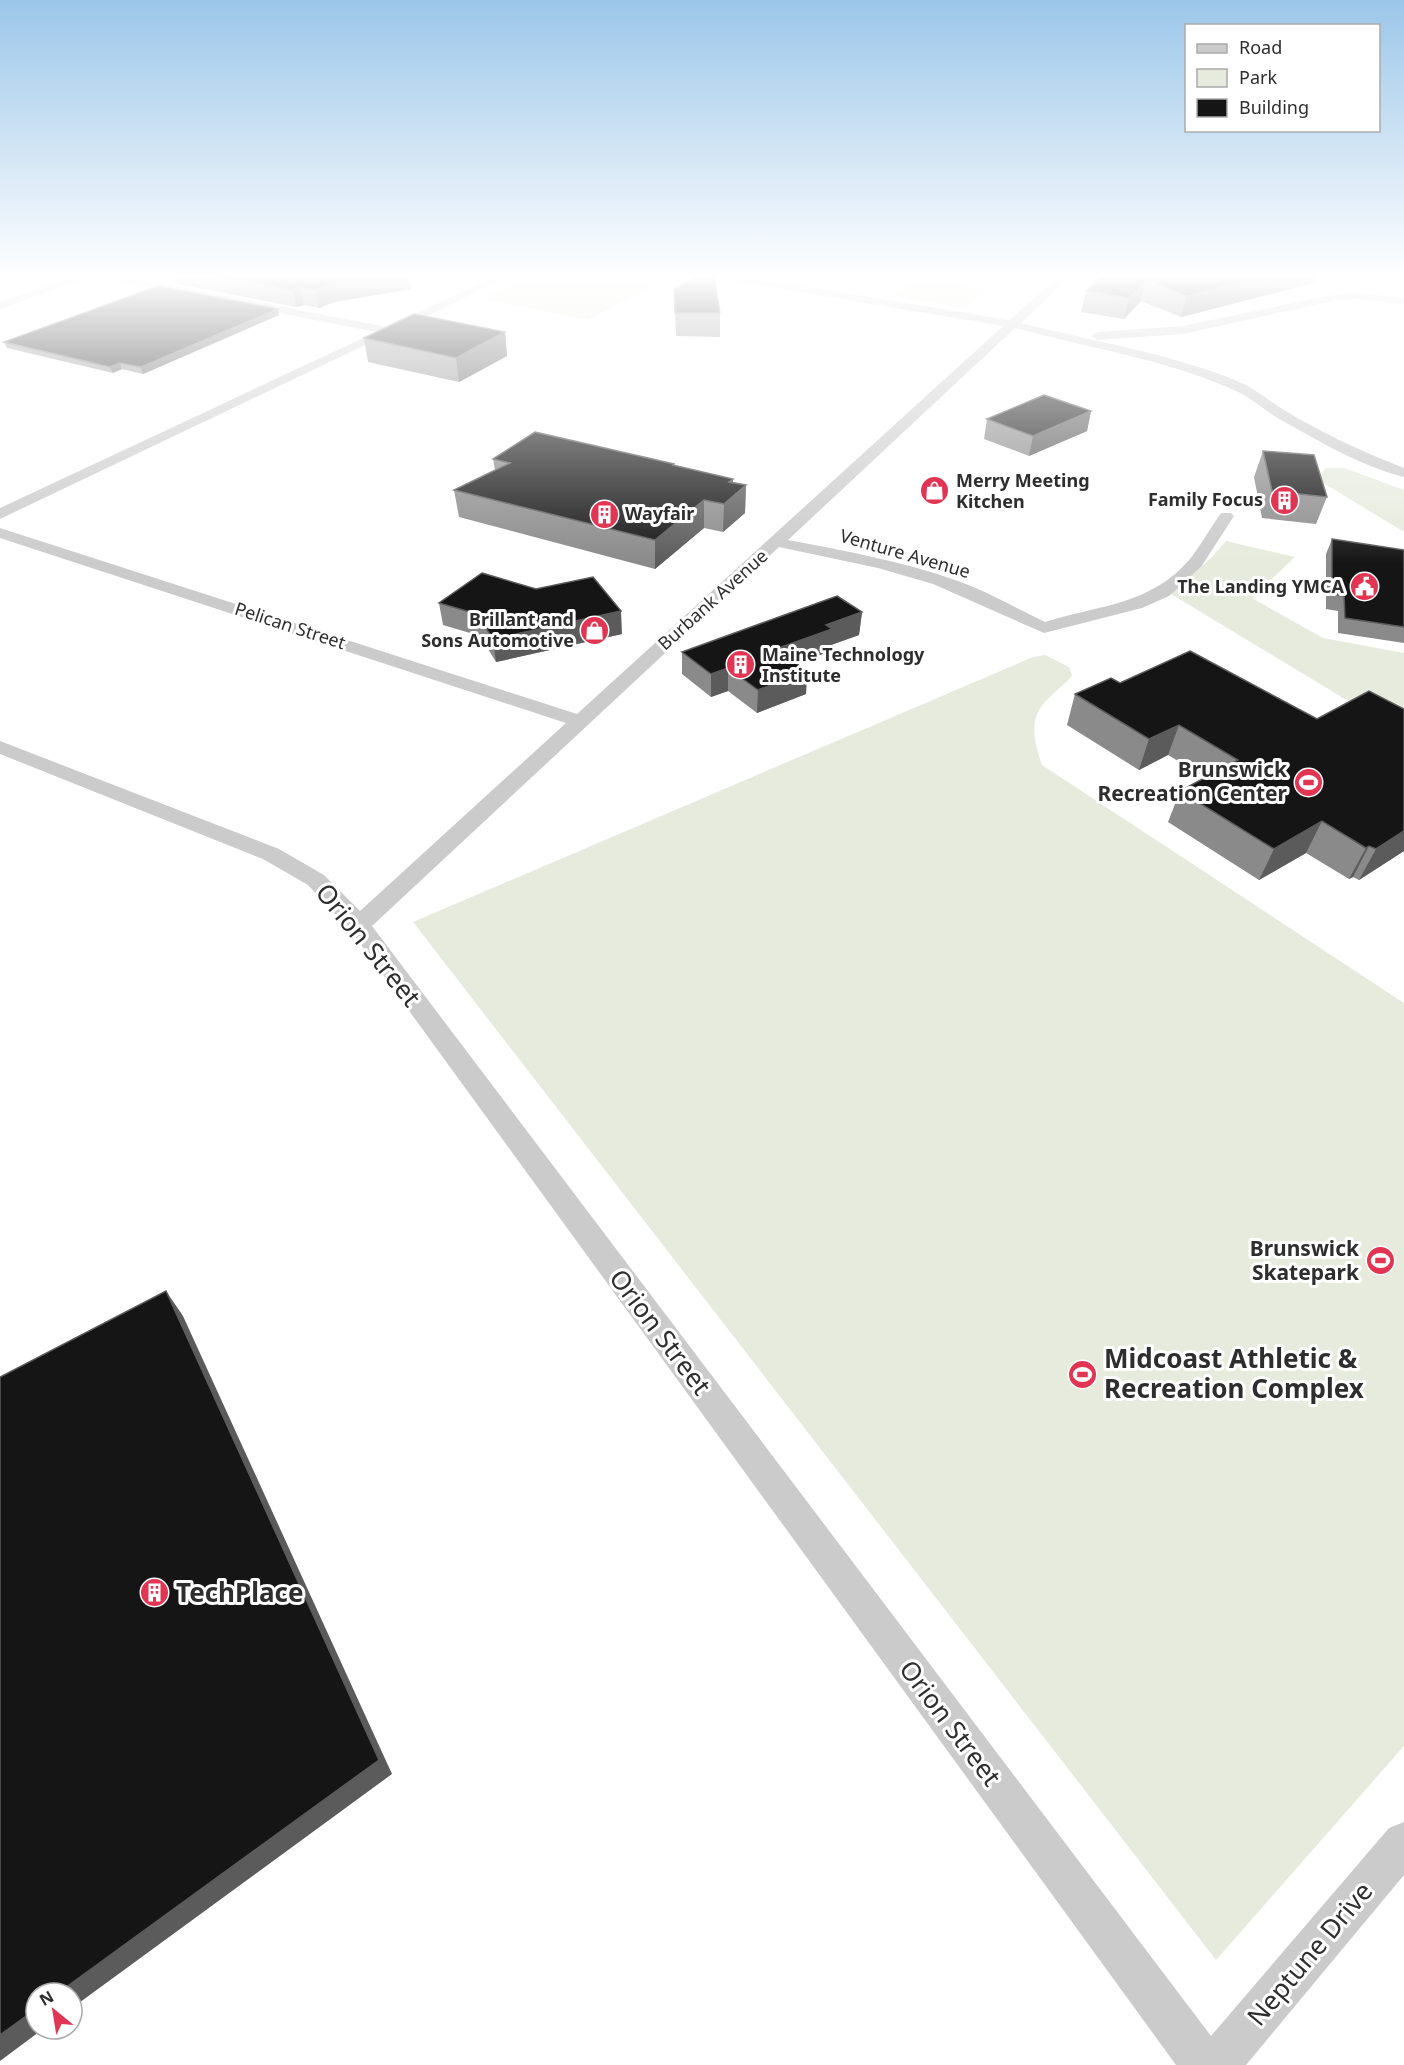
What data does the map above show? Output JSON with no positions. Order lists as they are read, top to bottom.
{
  "streets": {
    "street": [
      "Venture Avenue",
      "Burbank Avenue",
      "Pelican Street",
      "Orion Street",
      "Neptune Drive"
    ]
  },
  "crossings": [
    ["Venture Avenue", "Burbank Avenue"],
    ["Burbank Avenue", "Pelican Street"],
    ["Burbank Avenue", "Orion Street"]
  ],
  "places": {
    "shop": ["Merry Meeting Kitchen", "Brillant and Sons Automotive"],
    "building": [
      "Family Focus",
      "Wayfair",
      "Maine Technology Institute",
      "TechPlace"
    ],
    "public building": ["The Landing YMCA"],
    "sports": ["Brunswick Recreation Center", "Brunswick Skatepark", "Midcoast Athletic & Recreation Complex"]
  },
  "legend": ["Road", "Park", "Building"],
  "north": "top left"
}
